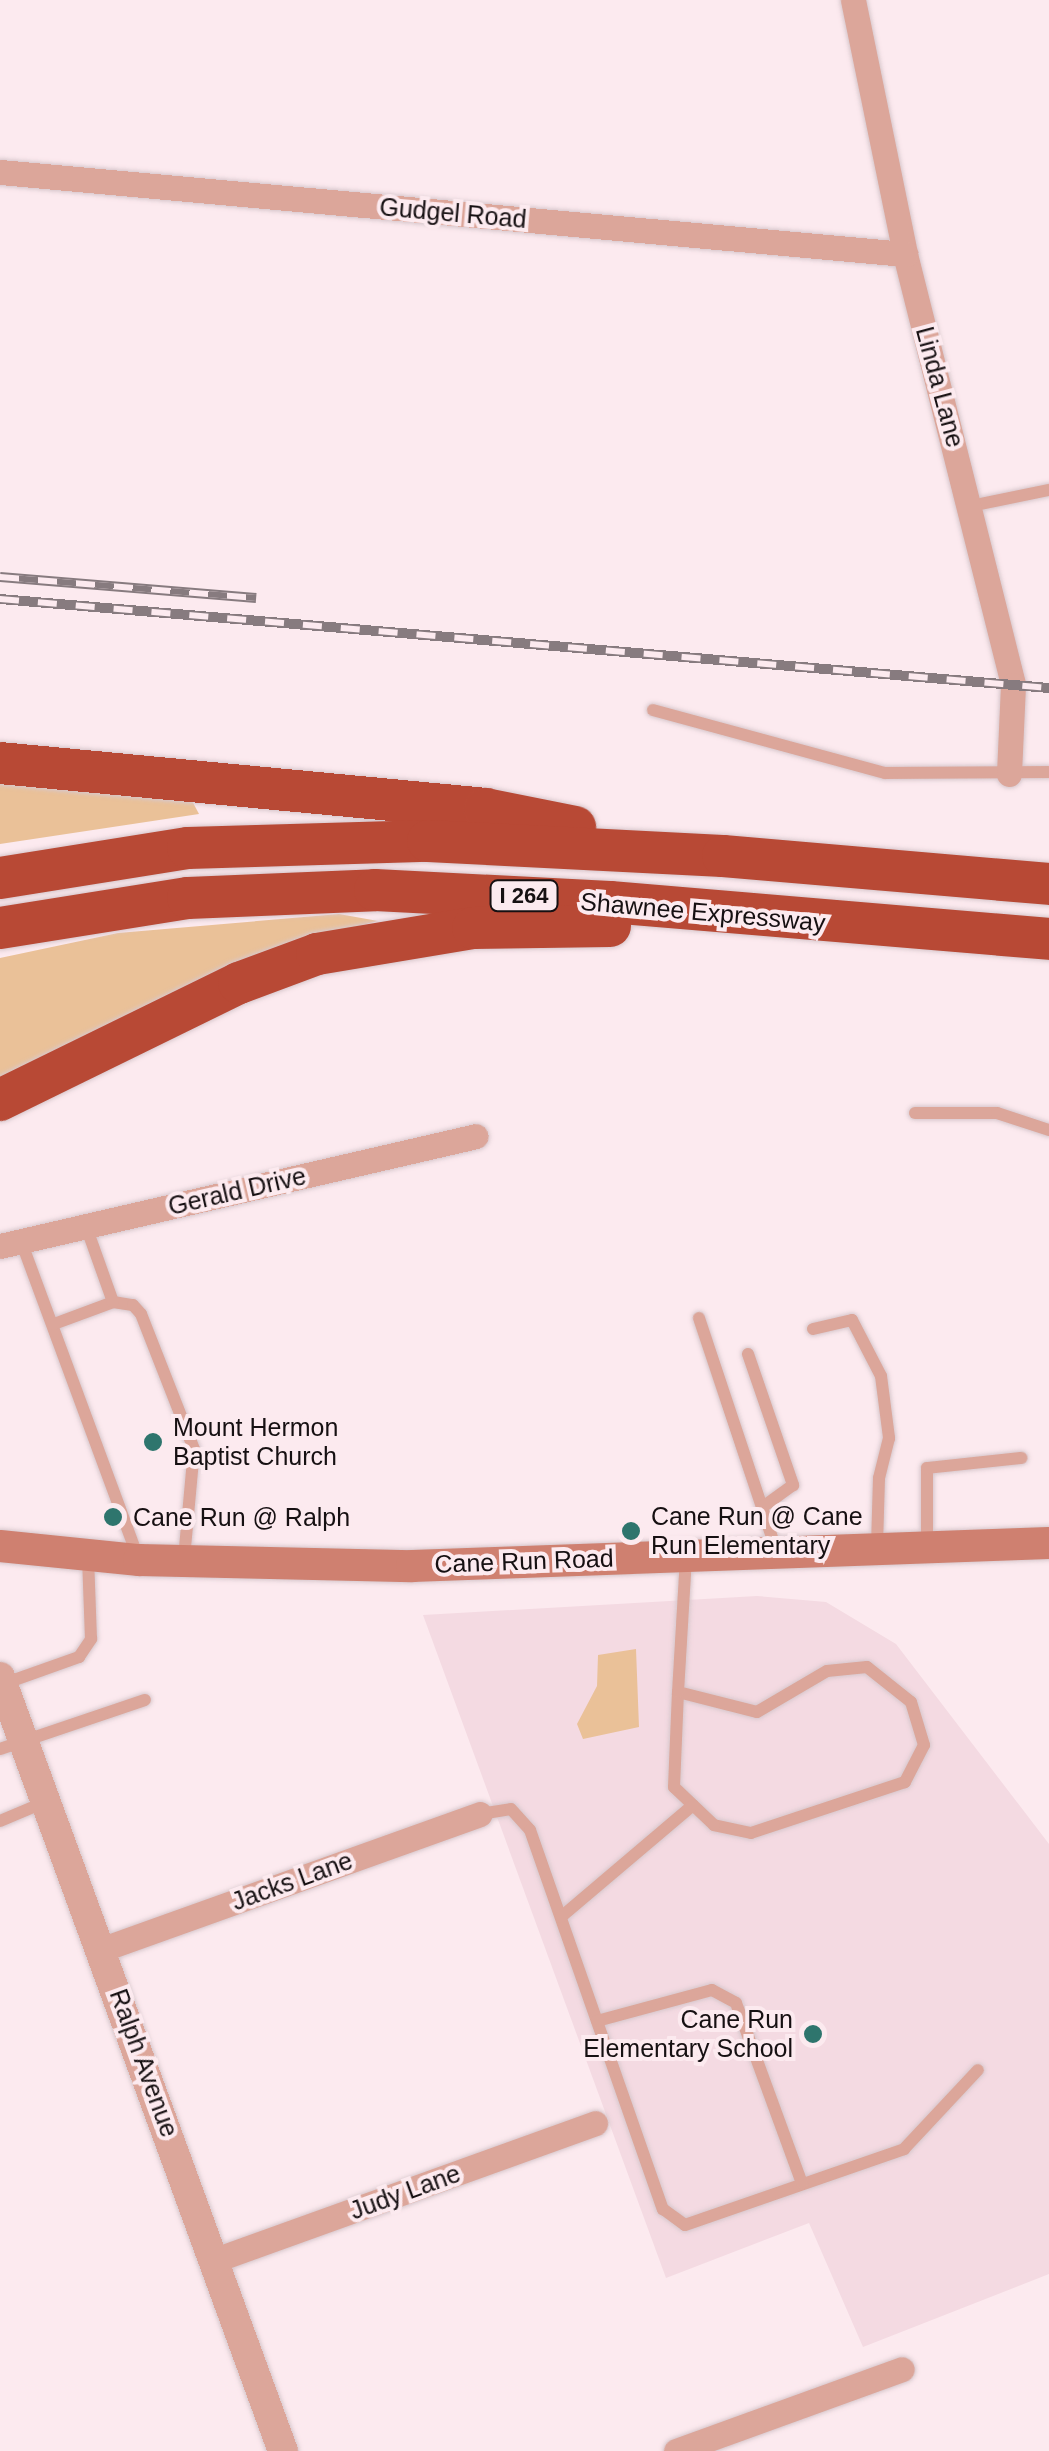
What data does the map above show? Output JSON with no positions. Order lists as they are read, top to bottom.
{
  "streets": {
    "highway": ["I 264", "Shawnee Expressway"],
    "main road": ["Cane Run Road"],
    "street": [
      "Gudgel Road",
      "Linda Lane",
      "Gerald Drive",
      "Jacks Lane",
      "Ralph Avenue",
      "Judy Lane"
    ]
  },
  "crossings": [
    ["Gudgel Road", "Linda Lane"],
    ["Jacks Lane", "Ralph Avenue"],
    ["Ralph Avenue", "Judy Lane"]
  ],
  "places": [
    "Mount Hermon Baptist Church",
    "Cane Run @ Ralph",
    "Cane Run @ Cane Run Elementary",
    "Cane Run Elementary School"
  ]
}
